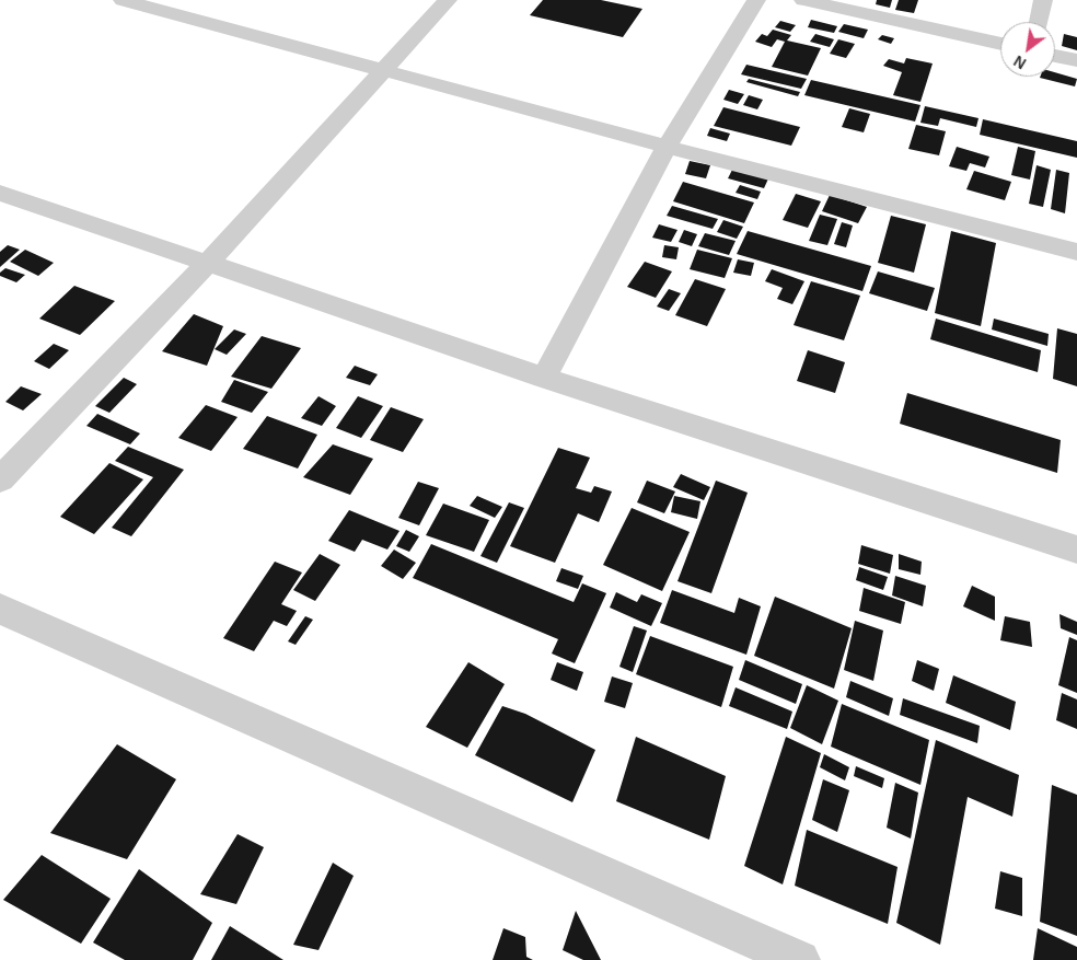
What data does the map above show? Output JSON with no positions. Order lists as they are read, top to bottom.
{
  "north": "bottom left"
}
